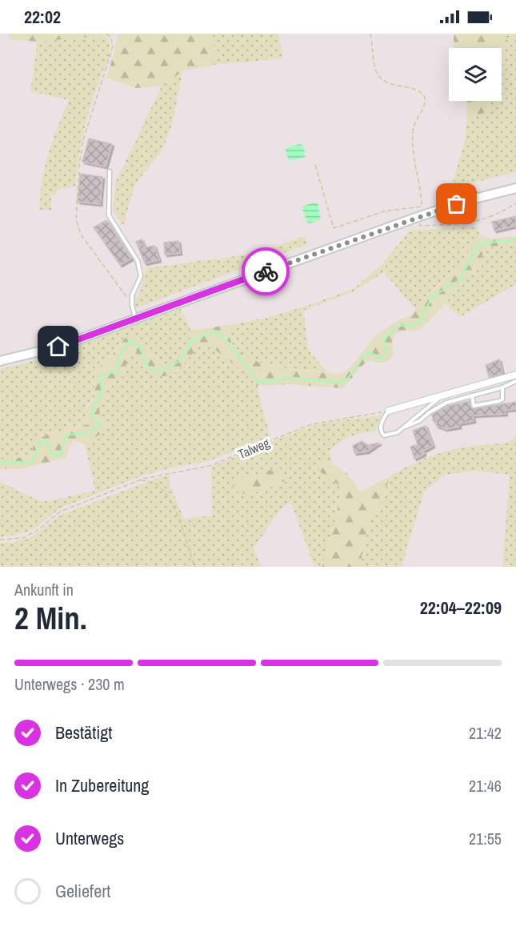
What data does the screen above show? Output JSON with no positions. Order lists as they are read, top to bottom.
{
  "streets": {
    "path": ["Talweg"]
  },
  "page": {
    "status": "22:02",
    "heading": ["2 Min.", "Ankunft in", "22:04–22:09"],
    "bar": "Unterwegs · 230 m",
    "list": [
      ["Bestätigt", "21:42"],
      ["In Zubereitung", "21:46"],
      ["Unterwegs", "21:55"],
      "Geliefert"
    ]
  }
}
